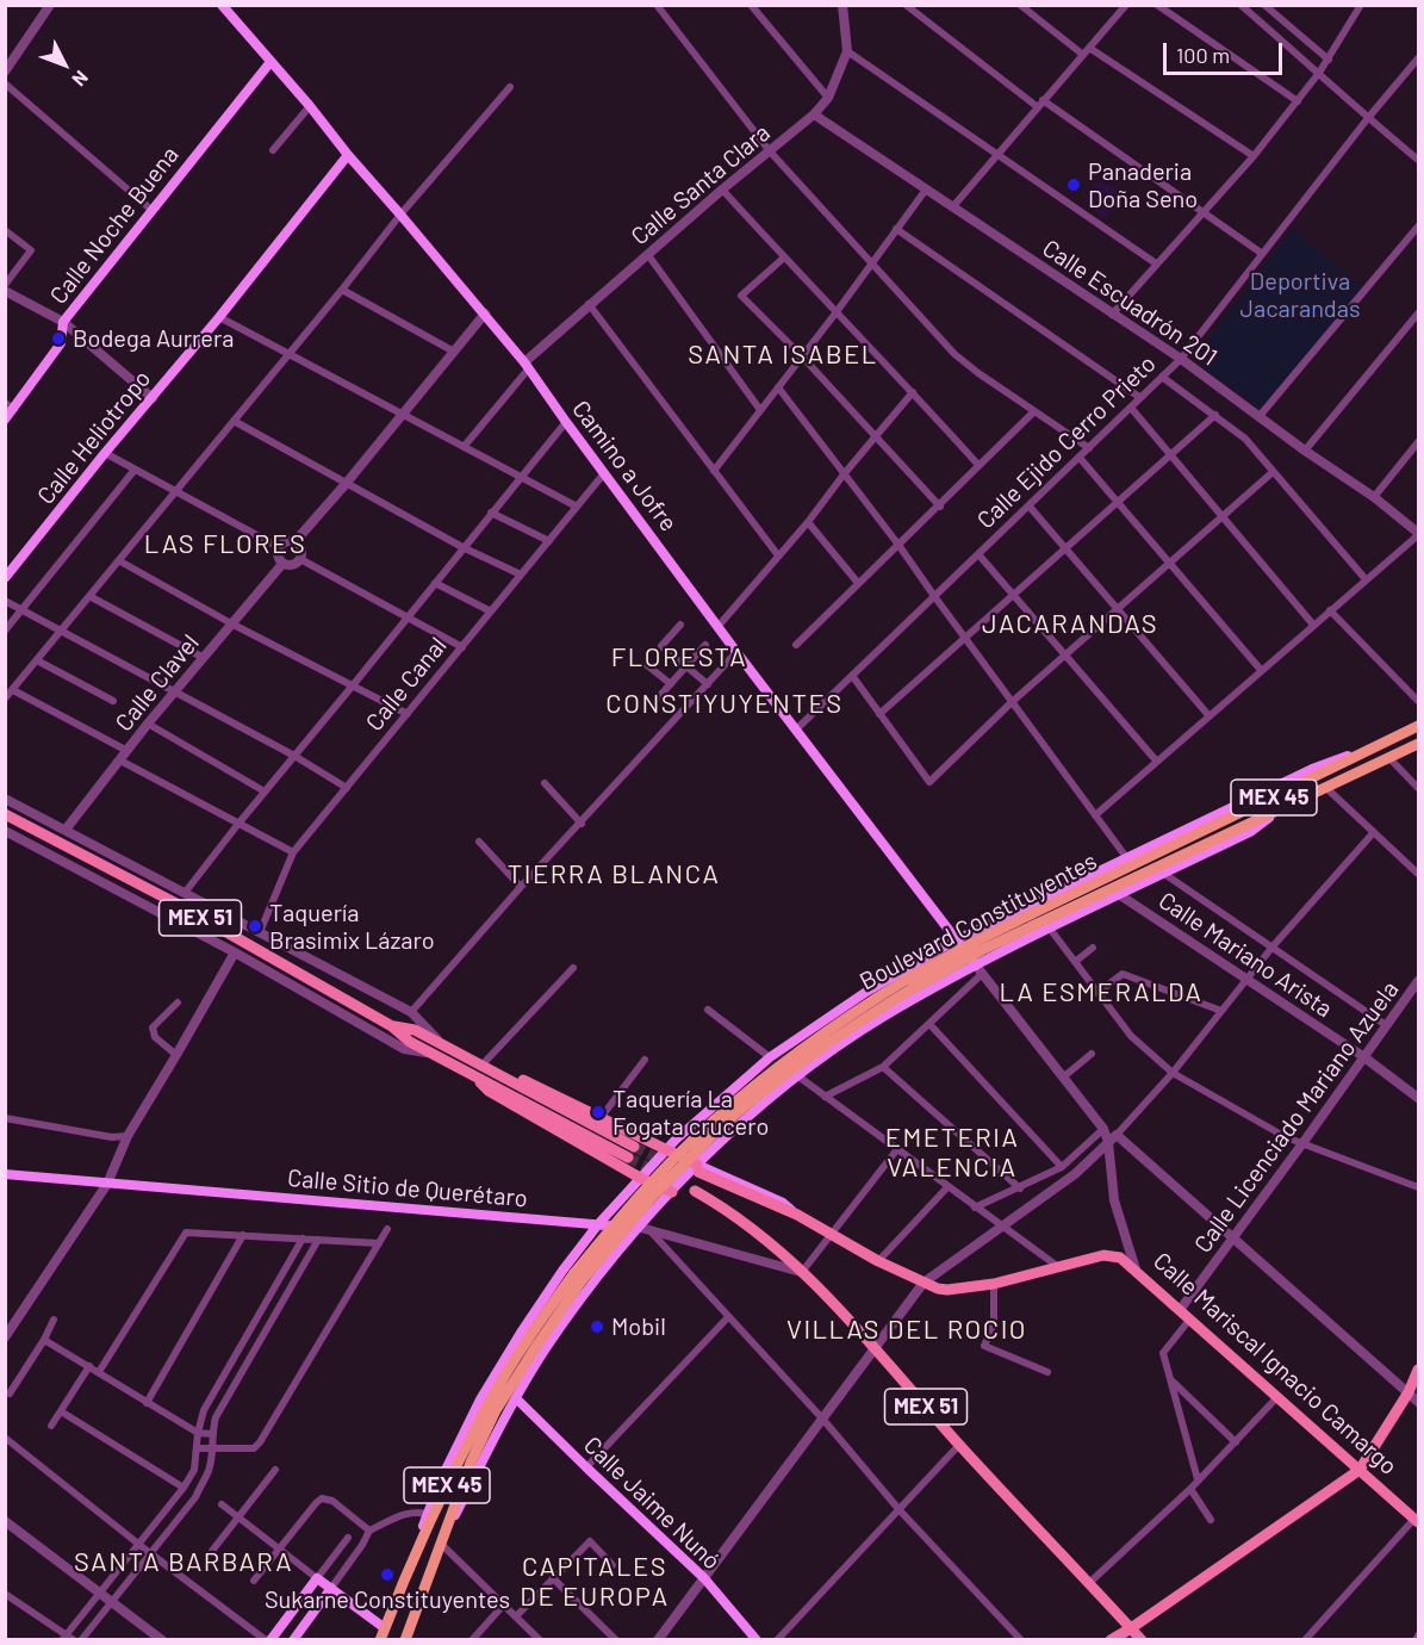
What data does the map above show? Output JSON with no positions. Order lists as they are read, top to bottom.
{
  "streets": {
    "highway": ["MEX 45", "Boulevard Constituyentes"],
    "main road": [
      "Calle Noche Buena",
      "Calle Heliotropo",
      "Camino a Jofre",
      "MEX 51",
      "Calle Sitio de Querétaro",
      "Calle Mariscal Ignacio Camargo",
      "Calle Jaime Nunó"
    ],
    "street": [
      "Calle Santa Clara",
      "Calle Escuadrón 201",
      "Calle Ejido Cerro Prieto",
      "Calle Clavel",
      "Calle Canal",
      "Calle Mariano Arista",
      "Calle Licenciado Mariano Azuela"
    ]
  },
  "crossings": [
    ["Calle Santa Clara", "Calle Escuadrón 201"],
    ["Calle Santa Clara", "Camino a Jofre"],
    ["Calle Noche Buena", "Camino a Jofre"],
    ["Calle Escuadrón 201", "Calle Ejido Cerro Prieto"],
    ["Calle Heliotropo", "Camino a Jofre"],
    ["Calle Ejido Cerro Prieto", "Camino a Jofre"],
    ["Camino a Jofre", "Calle Canal"],
    ["MEX 51", "Calle Sitio de Querétaro"],
    ["Calle Mariano Arista", "Calle Licenciado Mariano Azuela"],
    ["Calle Licenciado Mariano Azuela", "Calle Mariscal Ignacio Camargo"]
  ],
  "districts": [
    "SANTA ISABEL",
    "LAS FLORES",
    "JACARANDAS",
    "FLORESTA",
    "CONSTIYUYENTES",
    "TIERRA BLANCA",
    "LA ESMERALDA",
    "EMETERIA VALENCIA",
    "VILLAS DEL ROCIO",
    "SANTA BARBARA",
    "CAPITALES DE EUROPA"
  ],
  "parks": ["Deportiva Jacarandas"],
  "places": [
    "Panaderia Doña Seno",
    "Bodega Aurrera",
    "Taquería Brasimix Lázaro",
    "Taquería La Fogata crucero",
    "Mobil",
    "Sukarne Constituyentes"
  ],
  "scale_bar": "100 m",
  "north": "bottom right"
}
